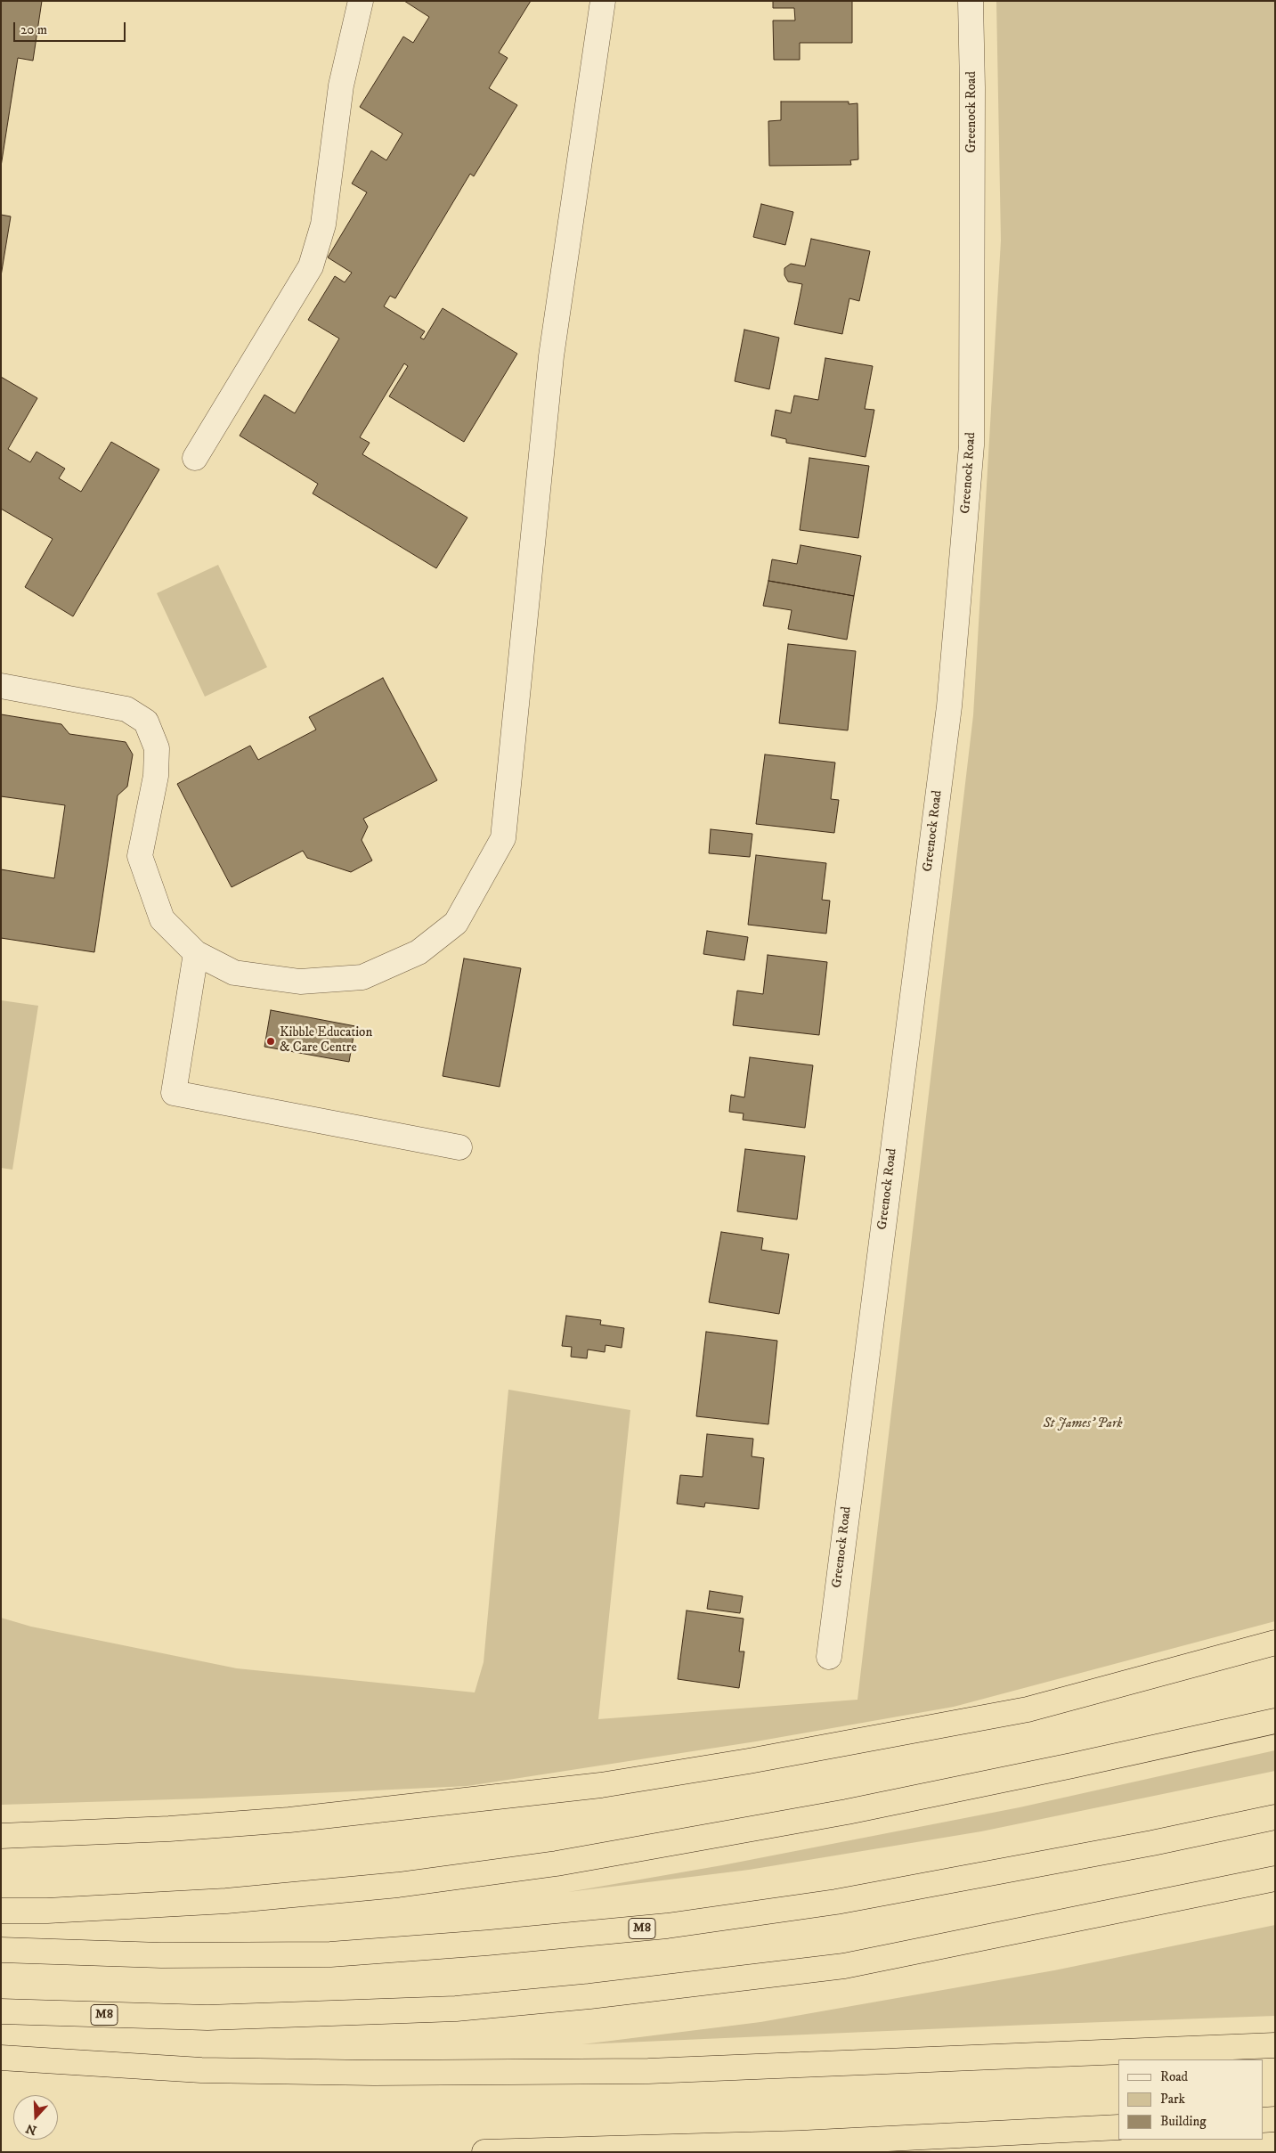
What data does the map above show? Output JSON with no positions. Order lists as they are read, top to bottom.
{
  "streets": {
    "highway": ["M8"],
    "street": ["Greenock Road"]
  },
  "parks": ["St James' Park"],
  "places": ["Kibble Education & Care Centre"],
  "legend": ["Road", "Park", "Building"],
  "scale_bar": "20 m",
  "north": "bottom"
}
